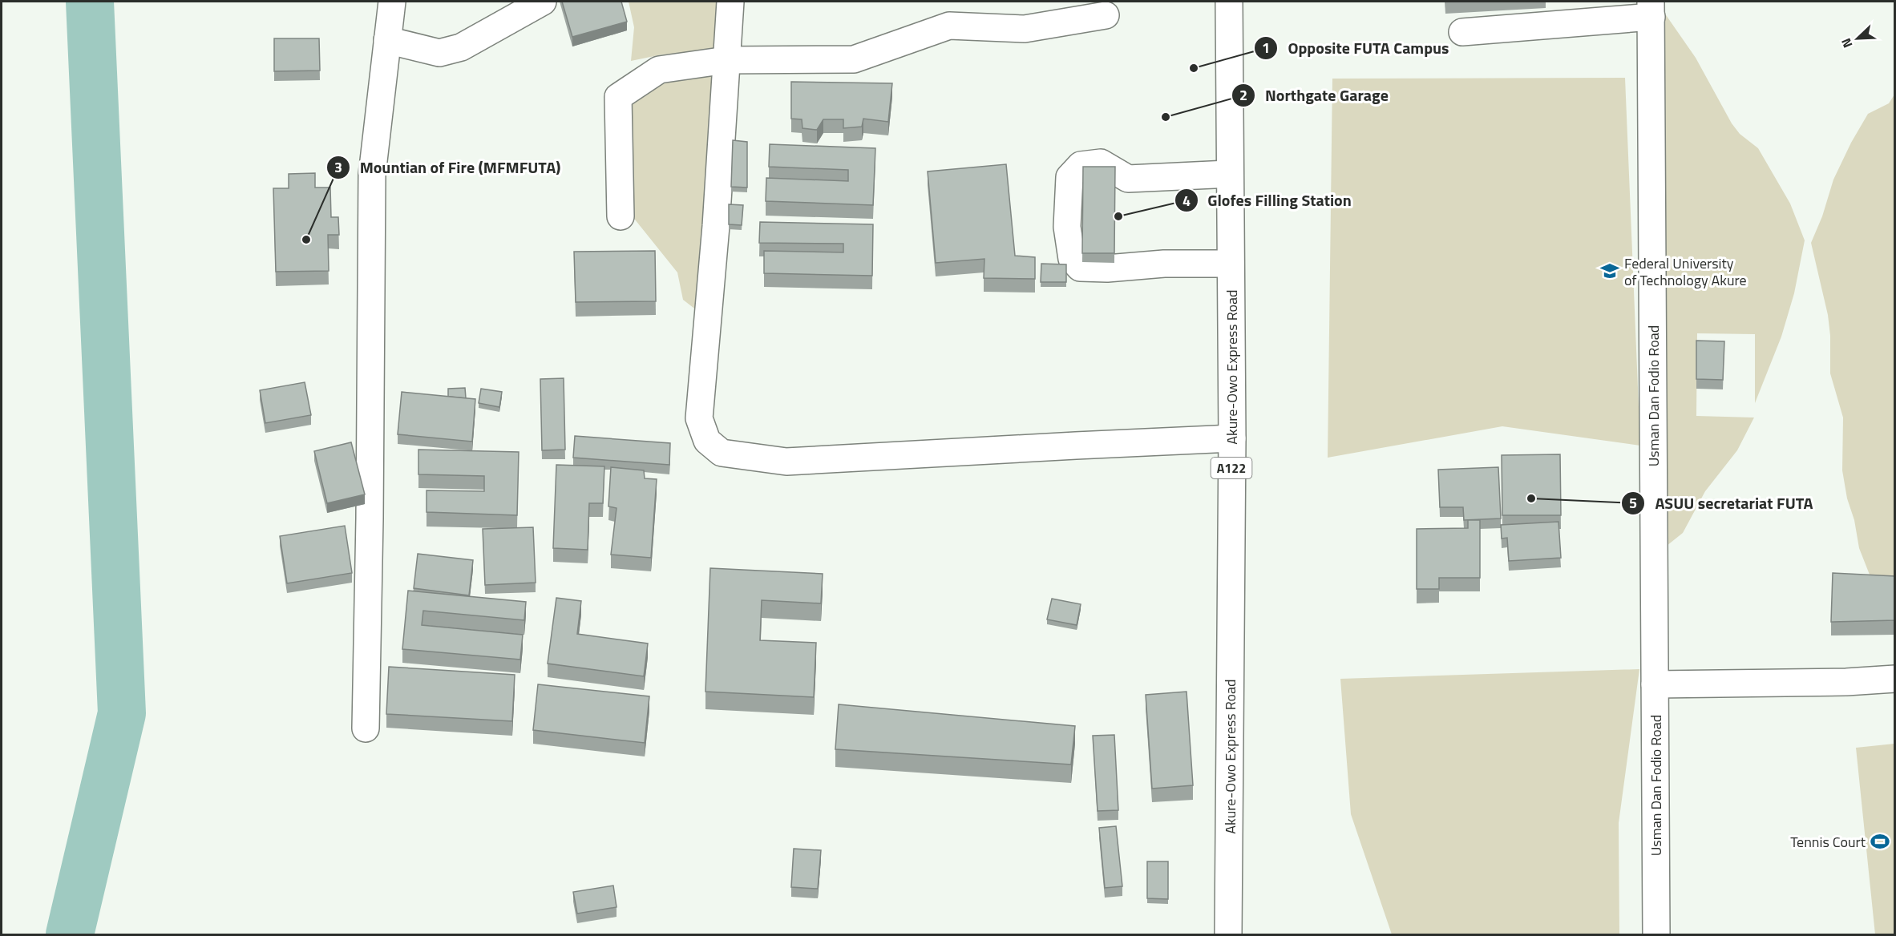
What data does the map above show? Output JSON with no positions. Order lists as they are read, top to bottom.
{
  "streets": {
    "main road": ["Akure-Owo Express Road", "Usman Dan Fodio Road", "A122"]
  },
  "places": {
    "other": [
      "Opposite FUTA Campus",
      "Northgate Garage",
      "Glofes Filling Station",
      "Mountian of Fire (MFMFUTA)",
      "ASUU secretariat FUTA"
    ],
    "school or university": ["Federal University of Technology Akure"],
    "sports": ["Tennis Court"]
  },
  "north": "bottom left"
}
